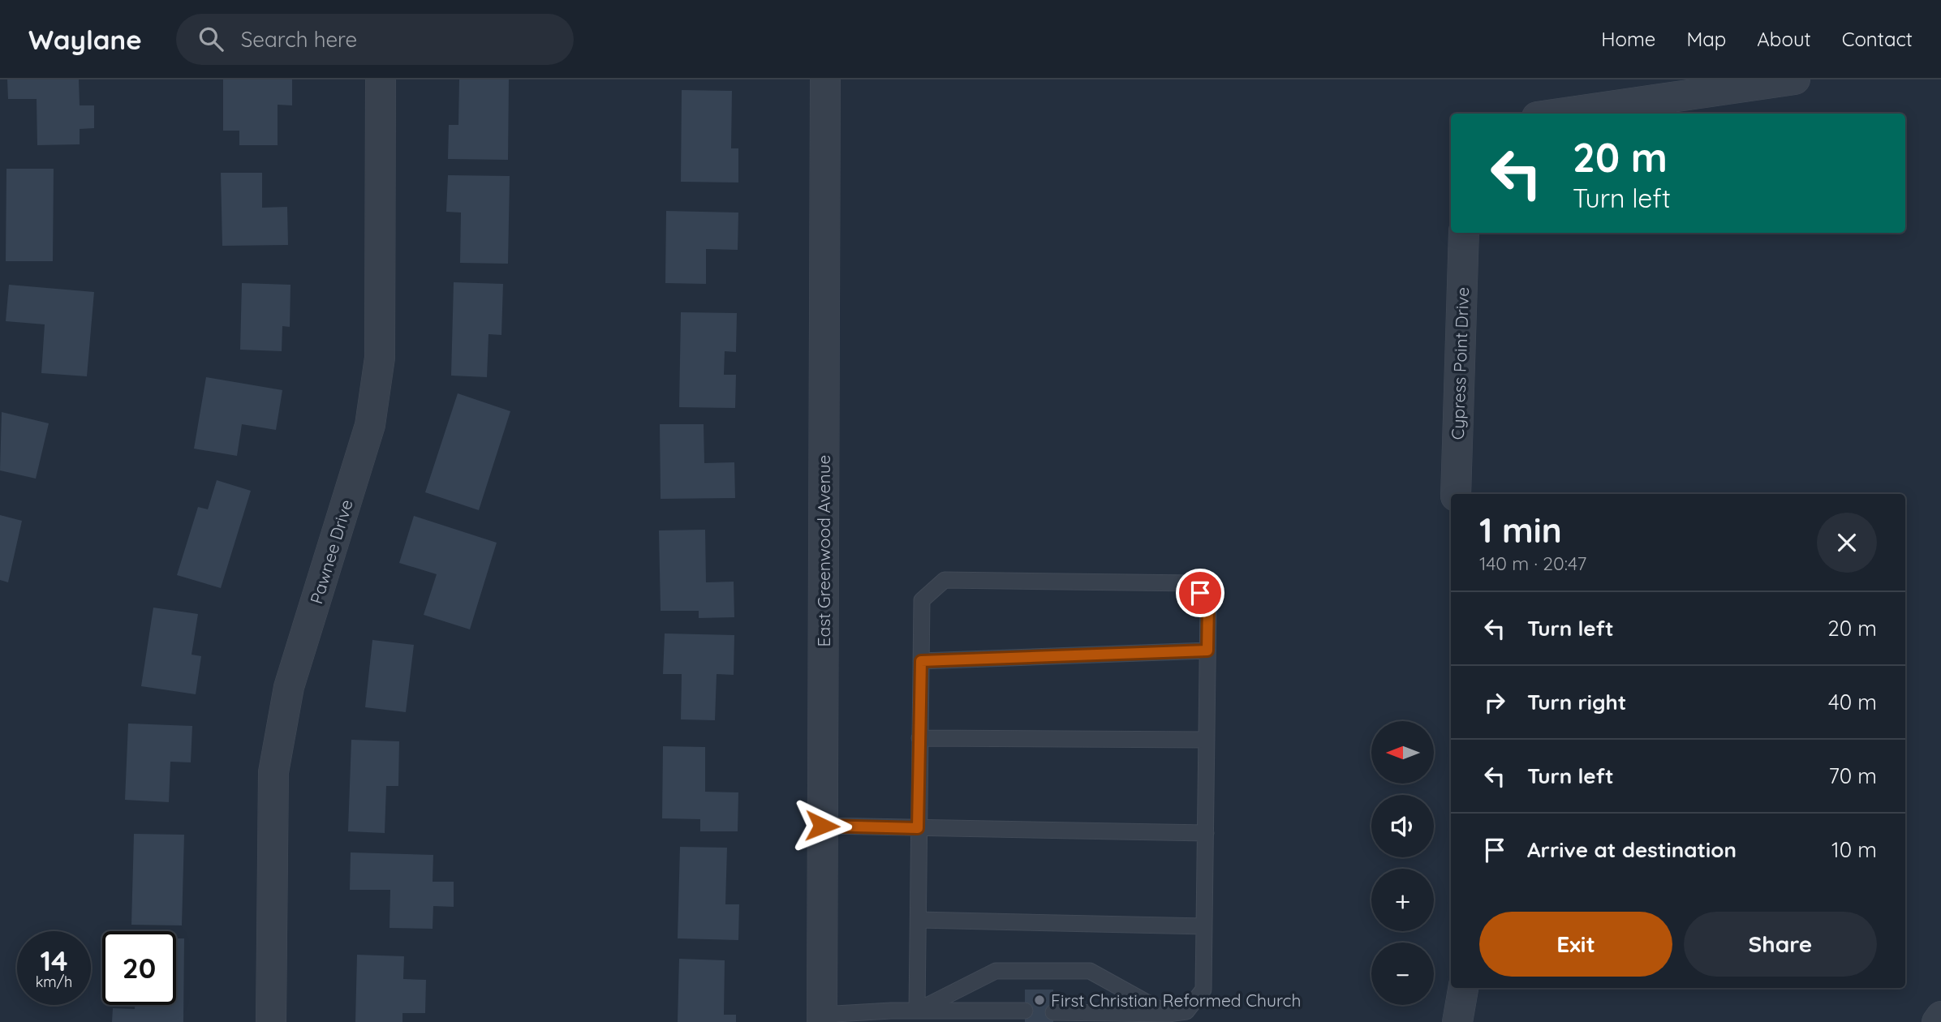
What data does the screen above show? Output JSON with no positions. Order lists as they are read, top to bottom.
{
  "streets": {
    "street": ["Cypress Point Drive", "East Greenwood Avenue", "Pawnee Drive"]
  },
  "places": ["First Christian Reformed Church"],
  "north": "left",
  "page": {
    "header": "Waylane",
    "search": "Search here",
    "nav": [
      "Home",
      "Map",
      "About",
      "Contact"
    ],
    "turn": ["20 m", "Turn left"],
    "heading": ["1 min", "140 m · 20:47"],
    "list": [
      {
        "name": "Turn left",
        "value": "20 m"
      },
      {
        "name": "Turn right",
        "value": "40 m"
      },
      {
        "name": "Turn left",
        "value": "70 m"
      },
      {
        "name": "Arrive at destination",
        "value": "10 m"
      }
    ],
    "map_buttons": ["+", "−"],
    "buttons": ["Exit", "Share"],
    "speed": "14 km/h",
    "limit": "20"
  }
}
